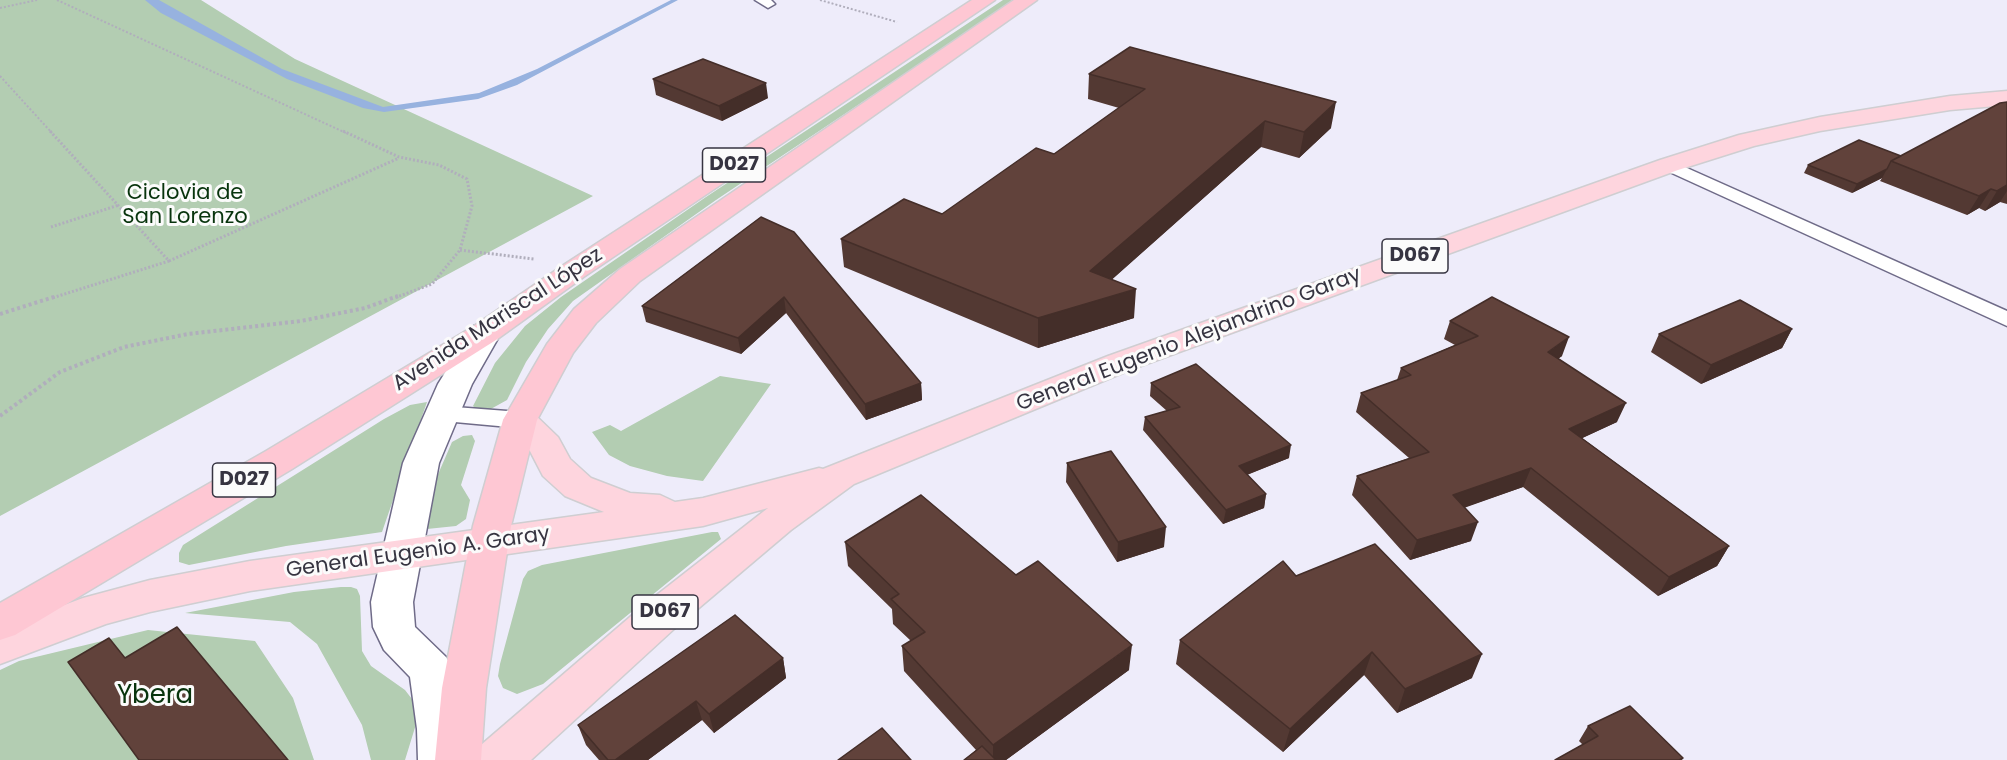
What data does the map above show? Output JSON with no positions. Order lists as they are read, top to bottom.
{
  "streets": {
    "highway": ["D027", "Avenida Mariscal López"],
    "main road": ["D067", "General Eugenio Alejandrino Garay", "General Eugenio A. Garay"]
  },
  "crossings": [
    ["D027", "Avenida Mariscal López"],
    ["D027", "General Eugenio A. Garay"],
    ["Avenida Mariscal López", "General Eugenio A. Garay"],
    ["General Eugenio Alejandrino Garay", "General Eugenio A. Garay"]
  ],
  "parks": ["Ciclovia de San Lorenzo", "Ybera"]
}
